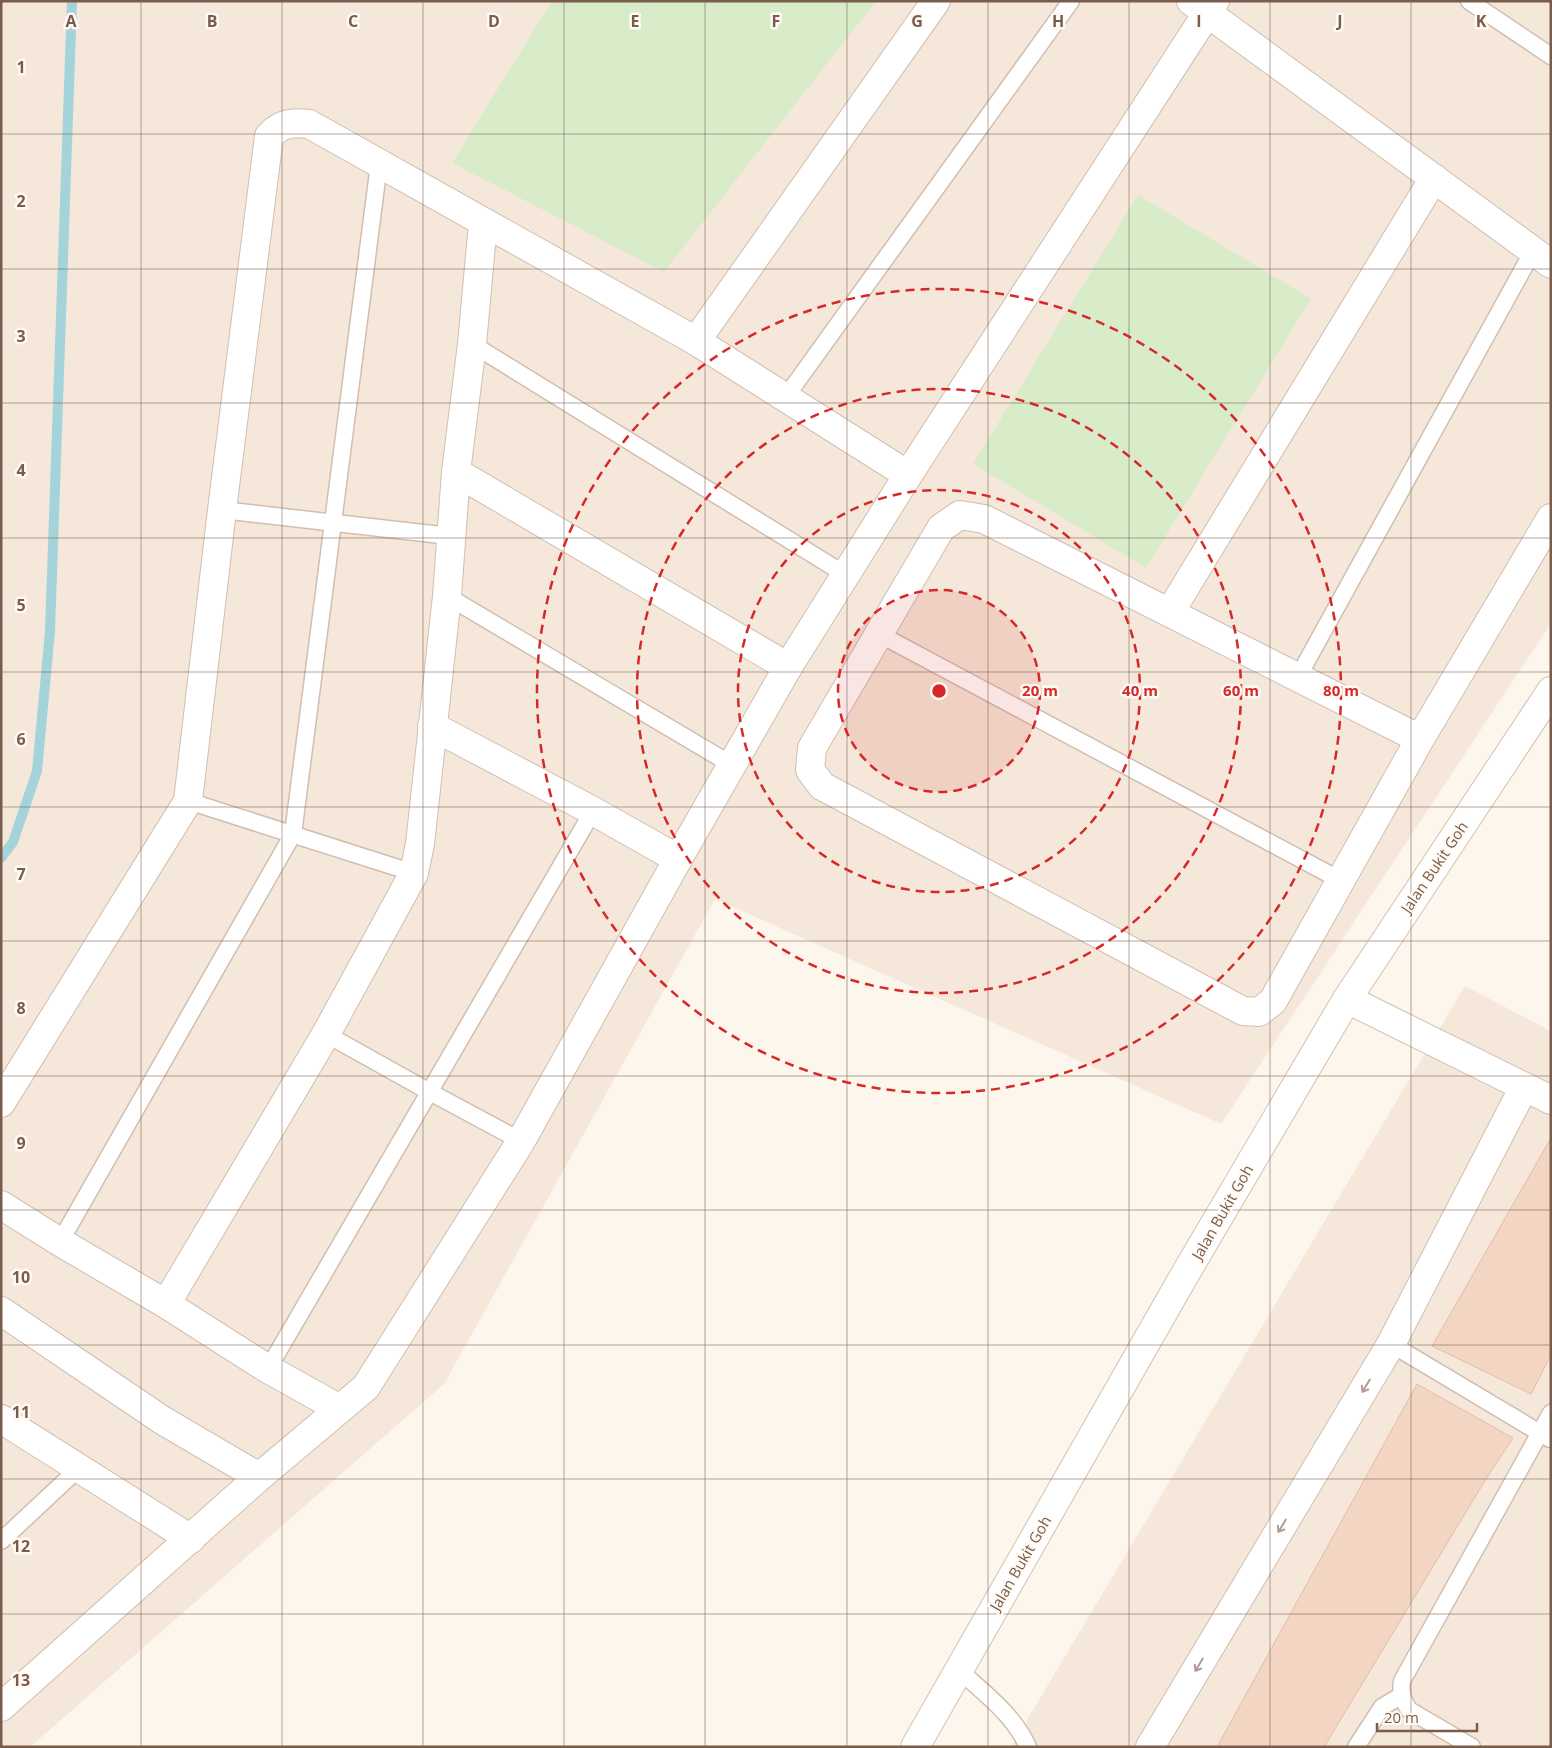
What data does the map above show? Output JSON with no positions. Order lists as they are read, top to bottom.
{
  "streets": {
    "street": ["Jalan Bukit Goh"]
  },
  "scale_bar": "20 m",
  "grid": {
    "columns": [
      "A",
      "B",
      "C",
      "D",
      "E",
      "F",
      "G",
      "H",
      "I",
      "J",
      "K"
    ],
    "rows": [
      "1",
      "2",
      "3",
      "4",
      "5",
      "6",
      "7",
      "8",
      "9",
      "10",
      "11",
      "12",
      "13"
    ]
  },
  "rings": [
    "20 m",
    "40 m",
    "60 m",
    "80 m"
  ]
}
